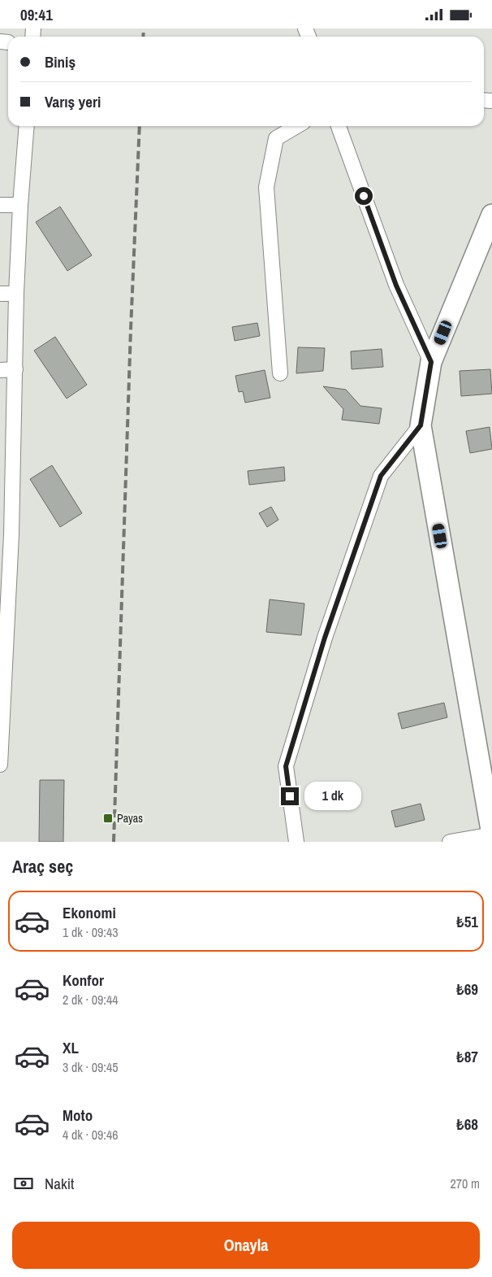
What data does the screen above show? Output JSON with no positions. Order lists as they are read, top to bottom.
{
  "places": {
    "transit": ["Payas"]
  },
  "page": {
    "status": "09:41",
    "banner": ["Biniş", "Varış yeri"],
    "bubble": "1 dk",
    "heading": "Araç seç",
    "list": [
      {
        "name": "Ekonomi",
        "note": "1 dk · 09:43",
        "value": "₺51"
      },
      {
        "name": "Konfor",
        "note": "2 dk · 09:44",
        "value": "₺69"
      },
      {
        "name": "XL",
        "note": "3 dk · 09:45",
        "value": "₺87"
      },
      {
        "name": "Moto",
        "note": "4 dk · 09:46",
        "value": "₺68"
      }
    ],
    "pay": ["Nakit", "270 m"],
    "buttons": "Onayla"
  }
}
